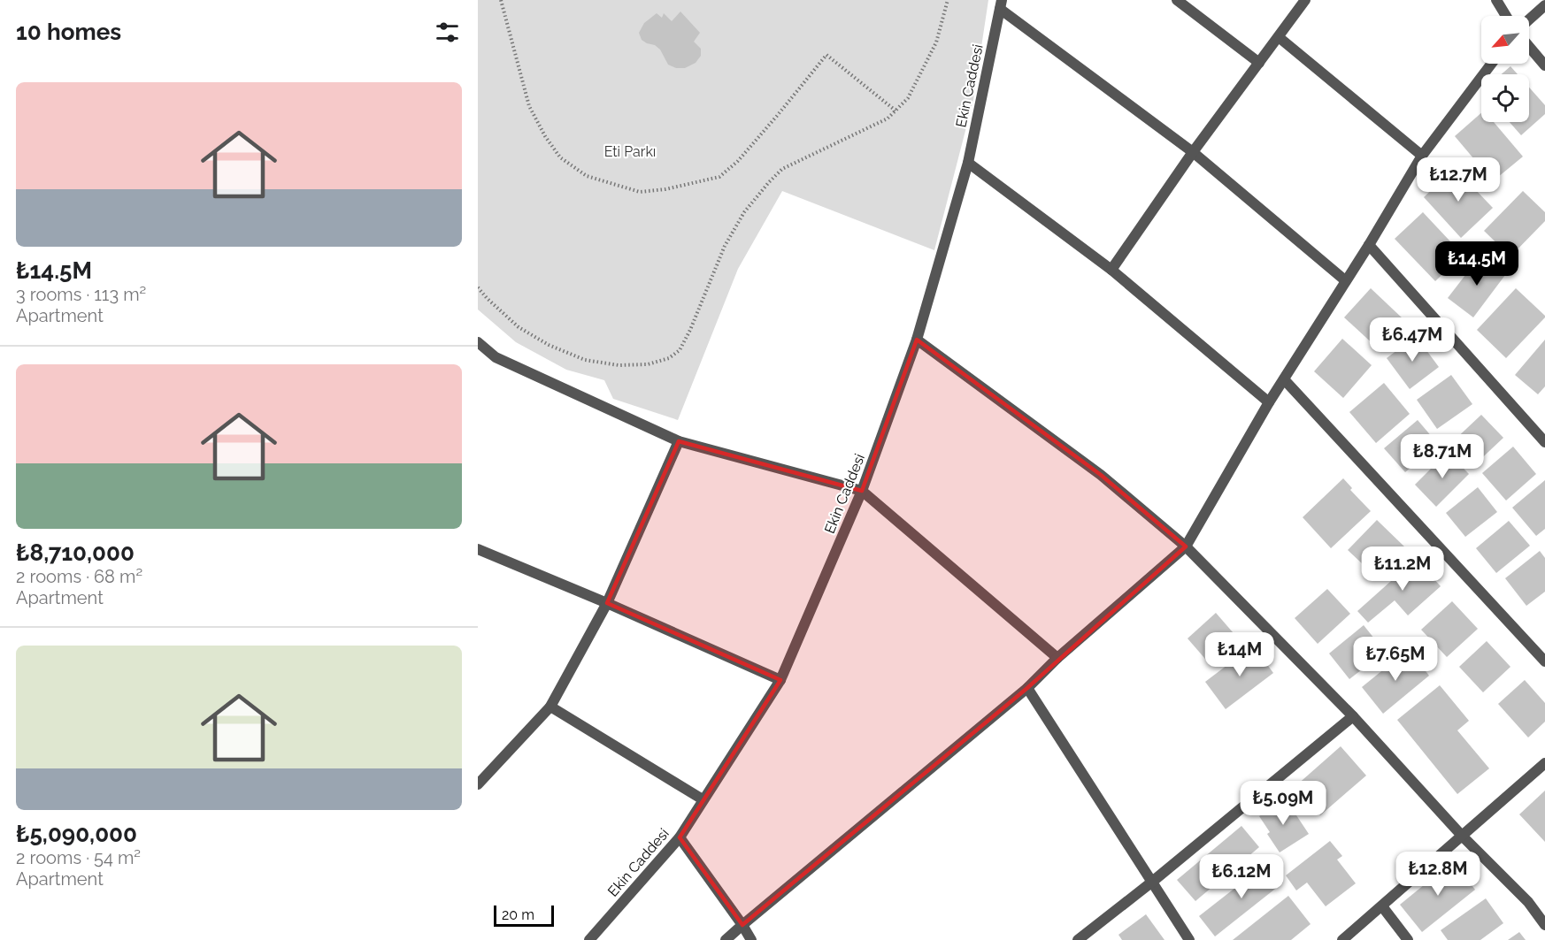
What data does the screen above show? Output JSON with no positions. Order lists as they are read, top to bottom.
{
  "streets": {
    "street": ["Ekin Caddesi"]
  },
  "parks": ["Eti Parkı"],
  "scale_bar": "20 m",
  "north": "bottom left",
  "page": {
    "heading": "10 homes",
    "list": [
      {
        "name": "₺14.5M",
        "note": "3 rooms · 113 m² · Apartment"
      },
      {
        "name": "₺8,710,000",
        "note": "2 rooms · 68 m² · Apartment"
      },
      {
        "name": "₺5,090,000",
        "note": "2 rooms · 54 m² · Apartment"
      }
    ],
    "price": [
      "₺12.7M",
      "₺14.5M",
      "₺6.47M",
      "₺8.71M",
      "₺11.2M",
      "₺14M",
      "₺7.65M",
      "₺5.09M",
      "₺12.8M",
      "₺6.12M"
    ],
    "scale": "20 m"
  }
}
